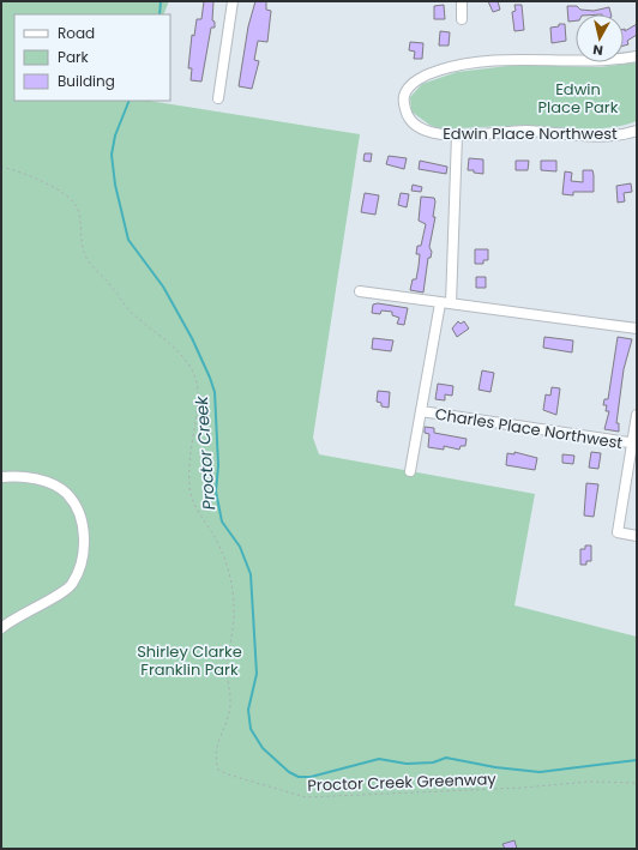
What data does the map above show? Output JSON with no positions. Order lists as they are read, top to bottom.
{
  "streets": {
    "street": ["Edwin Place Northwest", "Charles Place Northwest"],
    "path": ["Proctor Creek Greenway"]
  },
  "water": ["Proctor Creek"],
  "parks": ["Edwin Place Park", "Shirley Clarke Franklin Park"],
  "legend": ["Road", "Park", "Building"],
  "north": "bottom"
}
